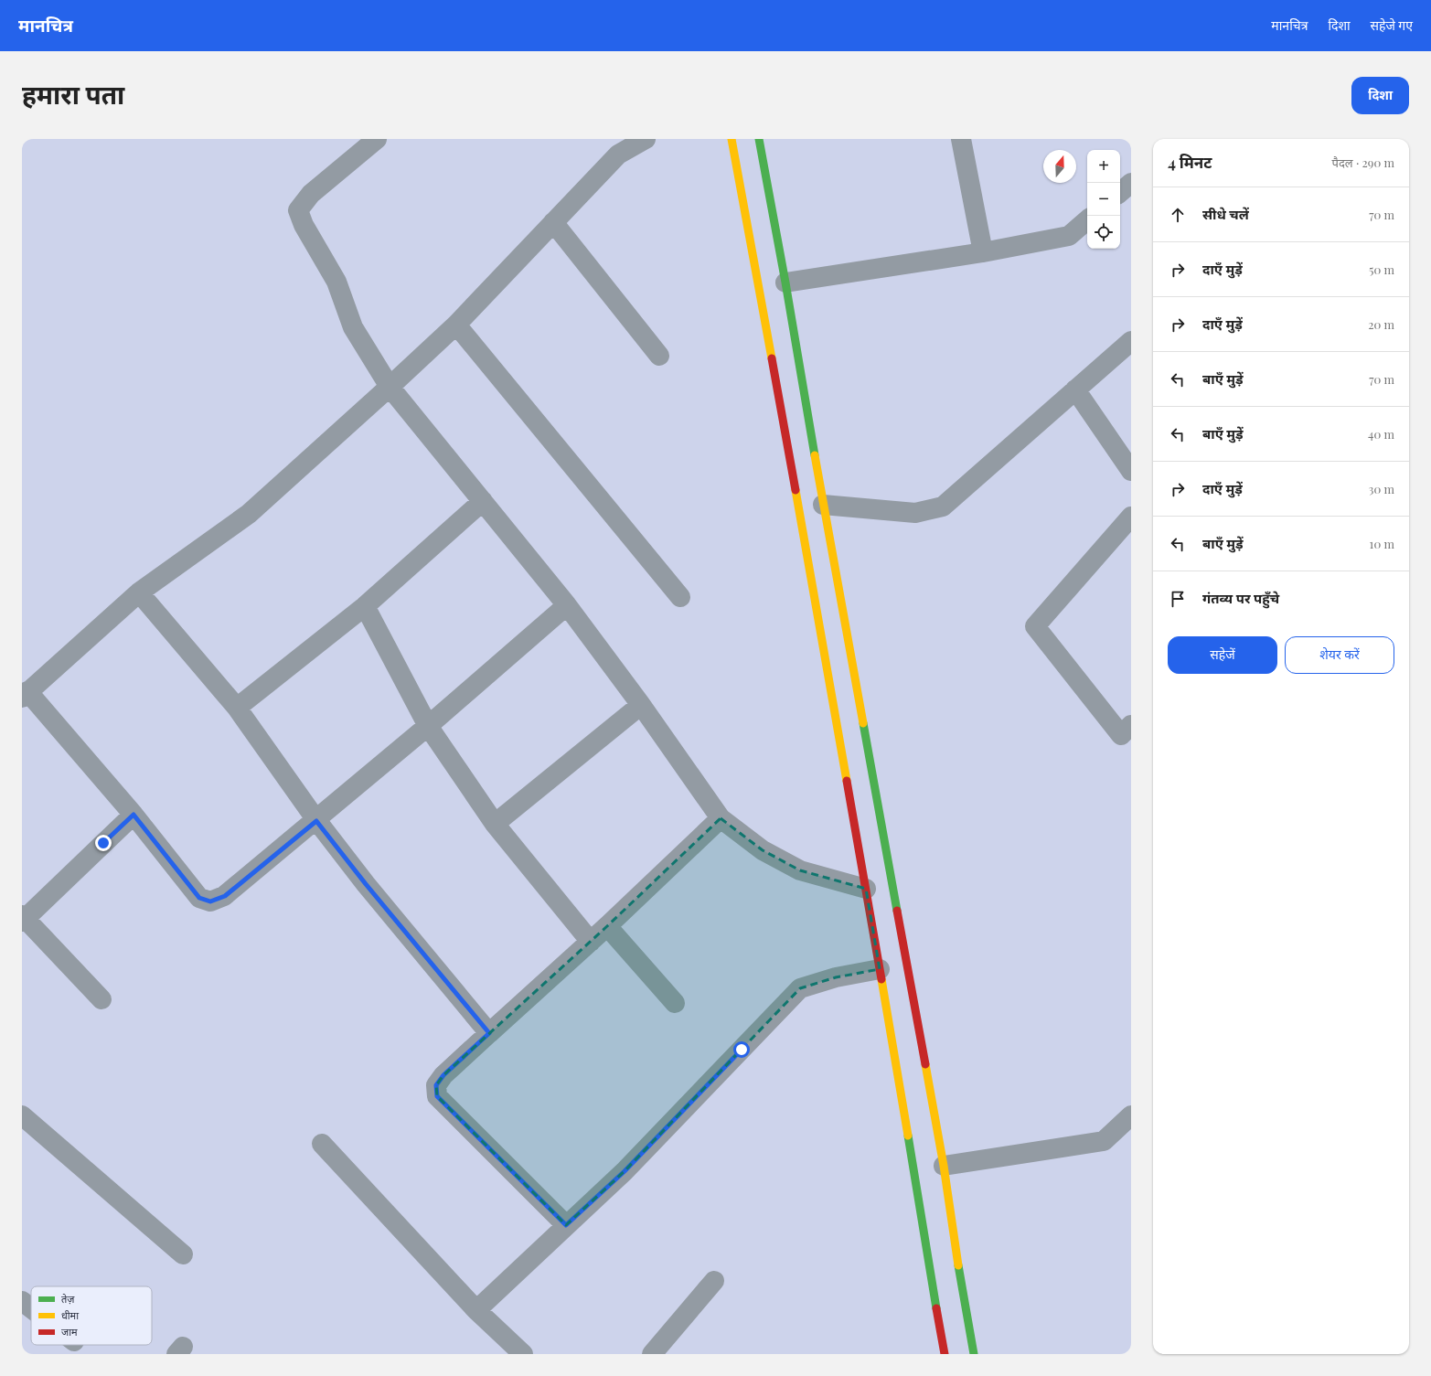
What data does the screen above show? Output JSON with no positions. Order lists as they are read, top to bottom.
{
  "legend": ["तेज़", "धीमा", "जाम"],
  "north": "top",
  "page": {
    "header": "मानचित्र",
    "nav": ["मानचित्र", "दिशा", "सहेजे गए"],
    "title": "हमारा पता",
    "buttons": [
      "दिशा",
      ["सहेजें", "शेयर करें"]
    ],
    "heading": ["4 मिनट", "पैदल · 290 m"],
    "map_buttons": ["+", "−"],
    "list": [
      ["सीधे चलें", "70 m"],
      ["दाएँ मुड़ें", "50 m"],
      ["दाएँ मुड़ें", "20 m"],
      ["बाएँ मुड़ें", "70 m"],
      ["बाएँ मुड़ें", "40 m"],
      ["दाएँ मुड़ें", "30 m"],
      ["बाएँ मुड़ें", "10 m"],
      "गंतव्य पर पहुँचे"
    ]
  }
}
